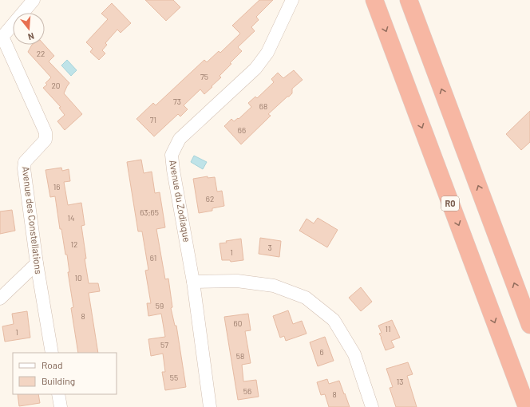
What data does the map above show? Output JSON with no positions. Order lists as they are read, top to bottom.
{
  "streets": {
    "highway": ["R0"],
    "street": ["Avenue du Zodiaque", "Avenue des Constellations"]
  },
  "house_numbers": [
    "22",
    "75",
    "20",
    "73",
    "68",
    "71",
    "66",
    "16",
    "62",
    "63;65",
    "14",
    "12",
    "3",
    "1",
    "61",
    "10",
    "59",
    "8",
    "60",
    "11",
    "1",
    "57",
    "6",
    "58",
    "55",
    "13",
    "56",
    "8"
  ],
  "legend": ["Road", "Building"],
  "north": "bottom"
}
